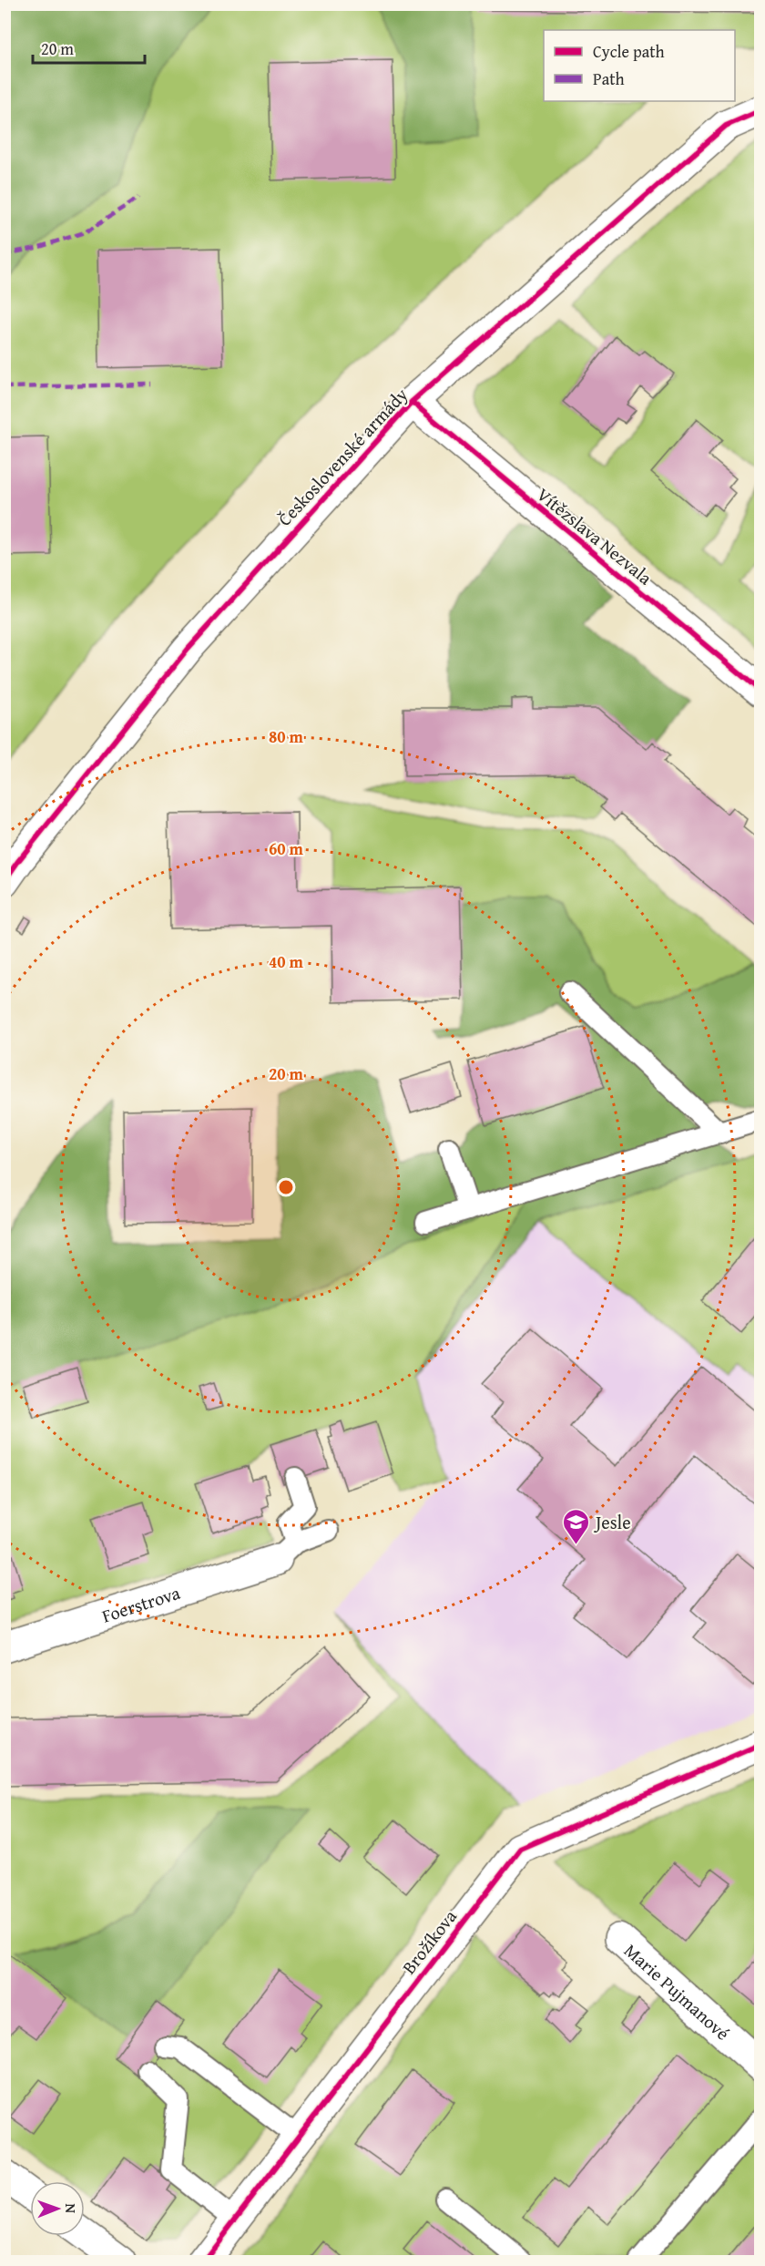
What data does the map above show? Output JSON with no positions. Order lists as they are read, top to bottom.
{
  "streets": {
    "street": [
      "Československé armády",
      "Vítězslava Nezvala",
      "Foerstrova",
      "Brožíkova",
      "Marie Pujmanové"
    ]
  },
  "crossings": [
    ["Československé armády", "Vítězslava Nezvala"]
  ],
  "places": {
    "school or university": ["Jesle"]
  },
  "legend": ["Cycle path", "Path"],
  "scale_bar": "20 m",
  "north": "right",
  "rings": [
    "80 m",
    "60 m",
    "40 m",
    "20 m"
  ]
}
